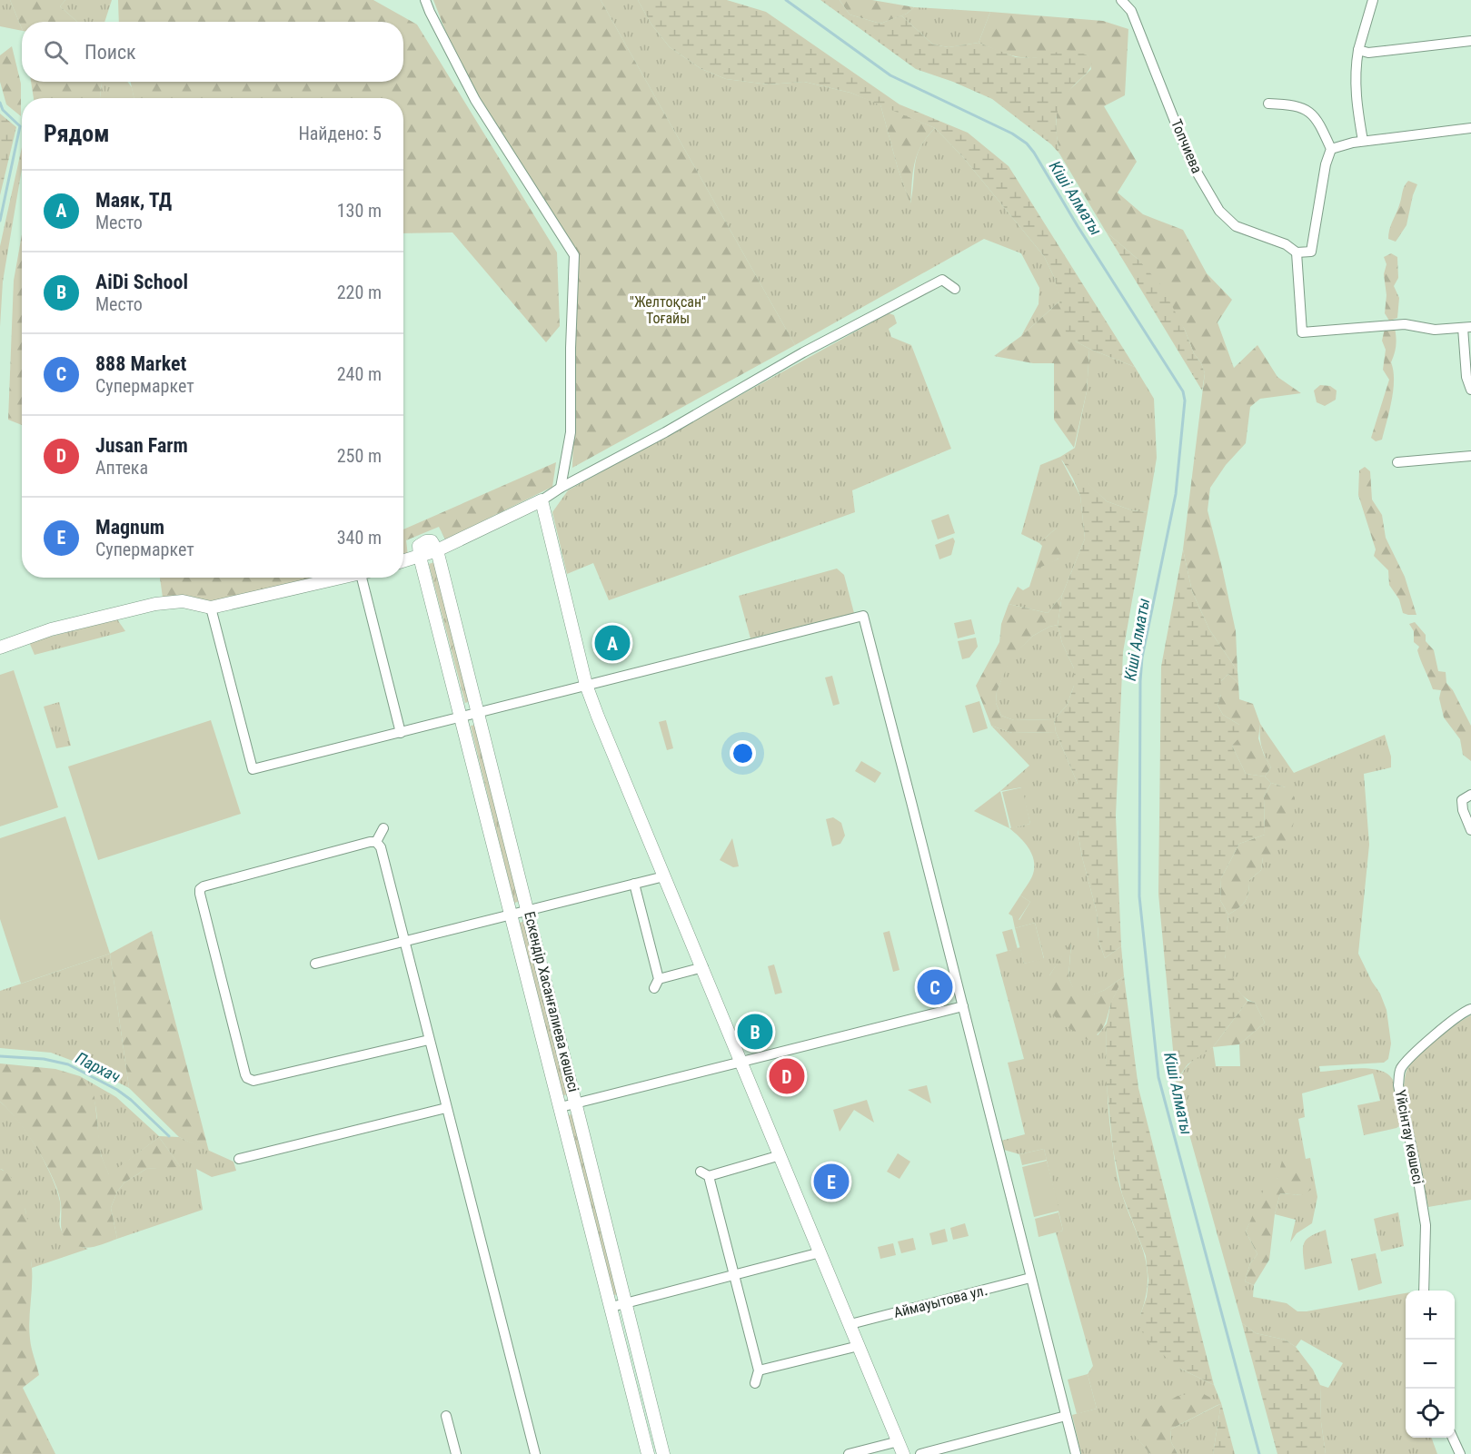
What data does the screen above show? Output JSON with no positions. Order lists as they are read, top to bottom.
{
  "streets": {
    "street": [
      "Топчиева",
      "Ескендір Хасанғалиева көшесі",
      "Үйсінтау көшесі",
      "Аймауытова ул."
    ]
  },
  "water": ["Кіші Алматы", "Пархач"],
  "parks": ["\"Желтоқсан\" Тоғайы"],
  "page": {
    "search": "Поиск",
    "heading": ["Рядом", "Найдено: 5"],
    "list": [
      {
        "mark": "A",
        "name": "Маяк, ТД",
        "note": "Место",
        "value": "130 m"
      },
      {
        "mark": "B",
        "name": "AiDi School",
        "note": "Место",
        "value": "220 m"
      },
      {
        "mark": "C",
        "name": "888 Market",
        "note": "Супермаркет",
        "value": "240 m"
      },
      {
        "mark": "D",
        "name": "Jusan Farm",
        "note": "Аптека",
        "value": "250 m"
      },
      {
        "mark": "E",
        "name": "Magnum",
        "note": "Супермаркет",
        "value": "340 m"
      }
    ],
    "pins": [
      "A",
      "C",
      "B",
      "D",
      "E"
    ],
    "map_buttons": ["+", "−"]
  }
}
